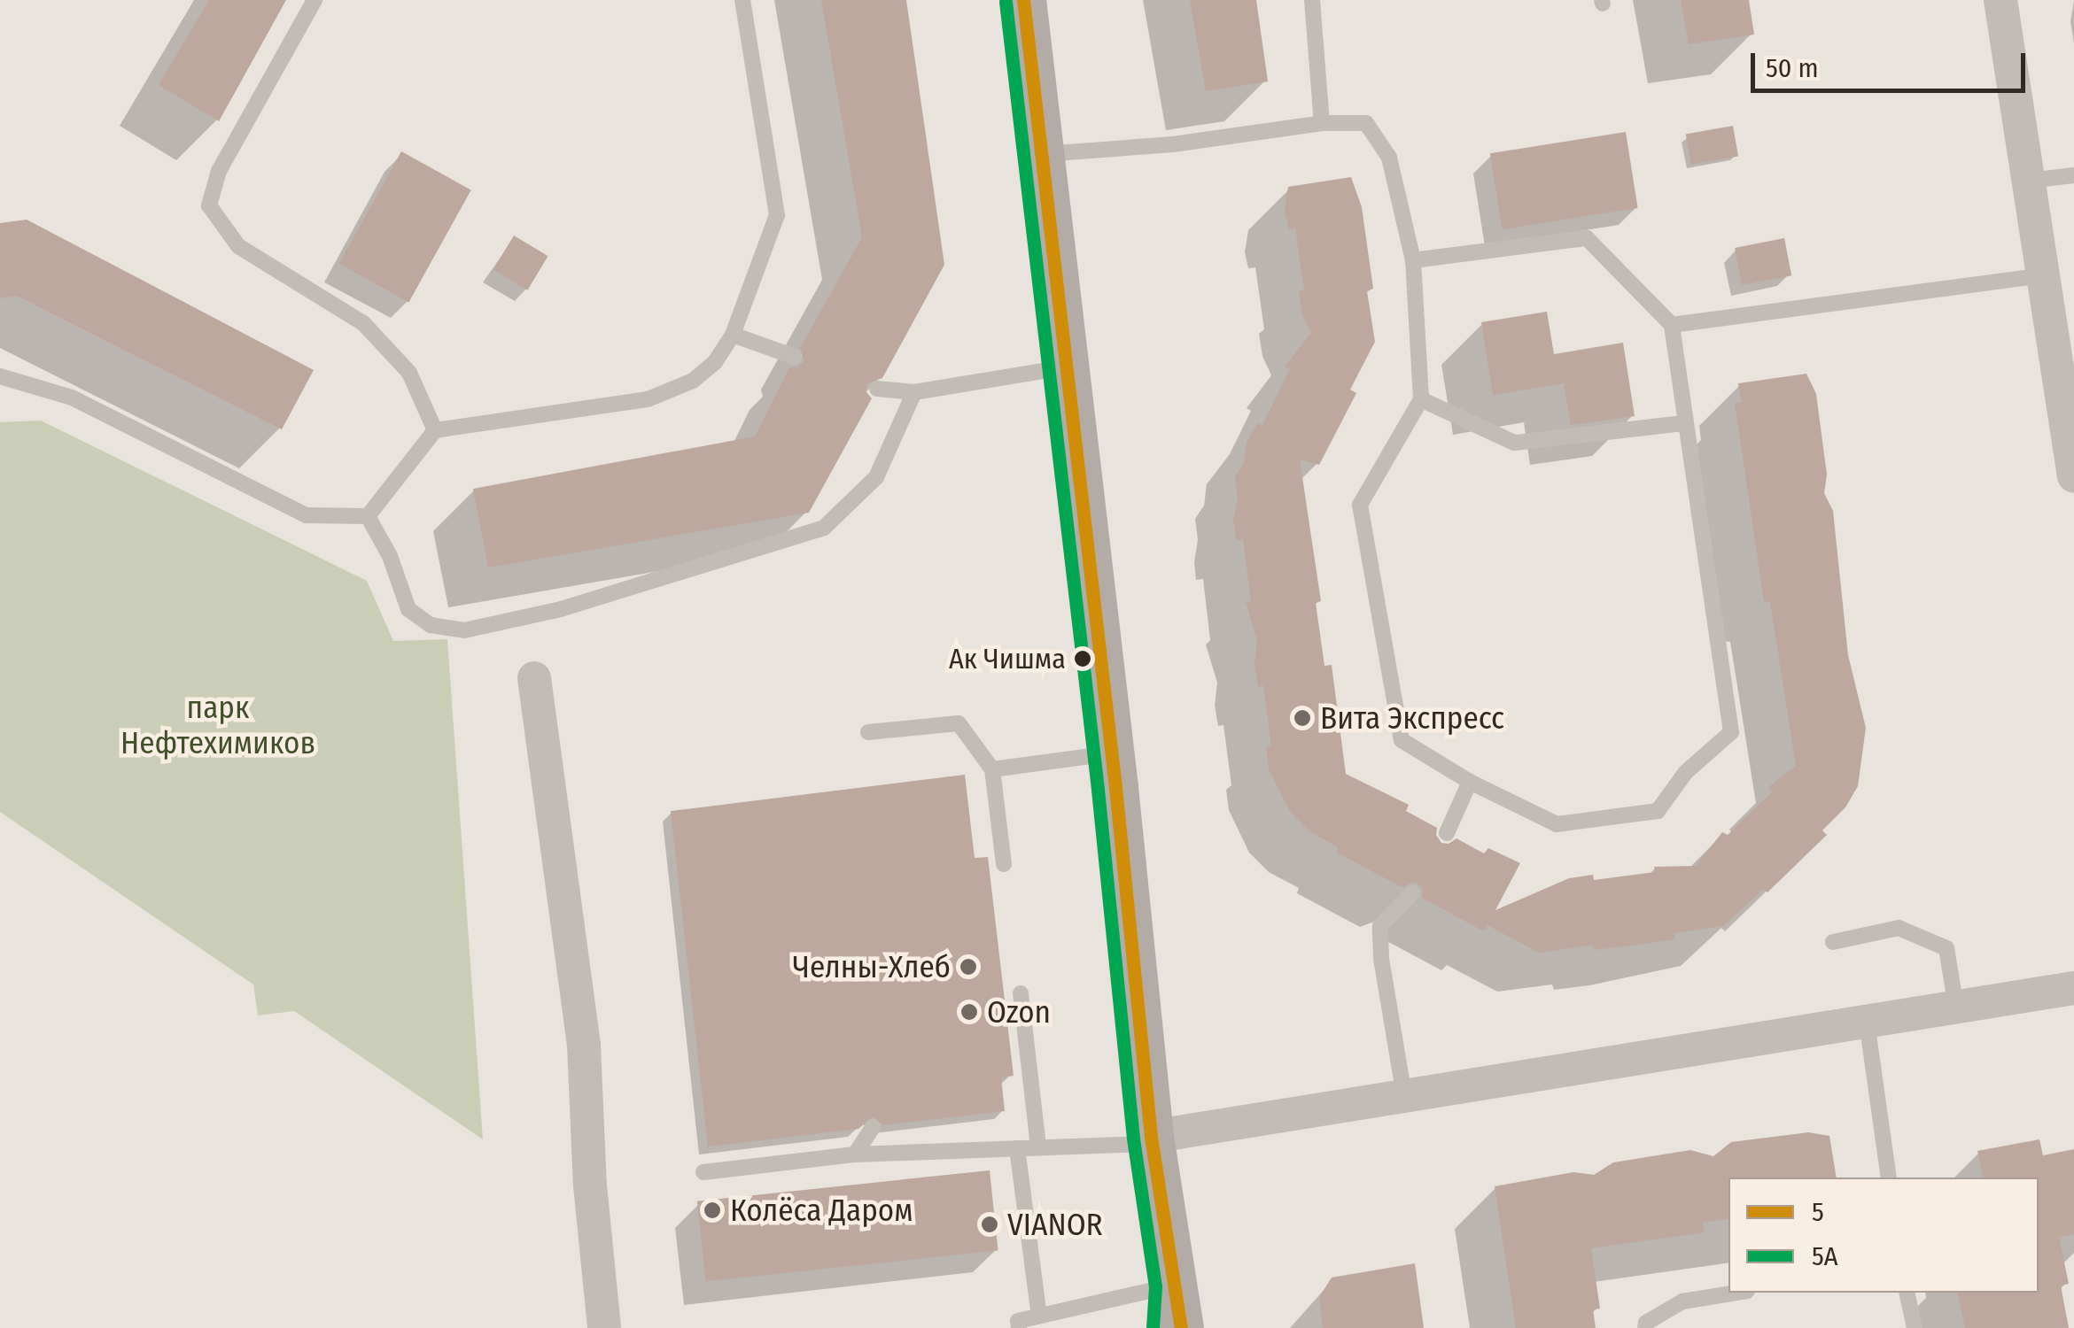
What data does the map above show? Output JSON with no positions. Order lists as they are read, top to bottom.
{
  "parks": ["парк Нефтехимиков"],
  "places": [
    "Ак Чишма",
    "Вита Экспресс",
    "Челны-Хлеб",
    "Ozon",
    "Колёса Даром",
    "VIANOR"
  ],
  "lines": ["transit line 5", "transit line 5А"],
  "legend": ["5", "5А"],
  "scale_bar": "50 m"
}
